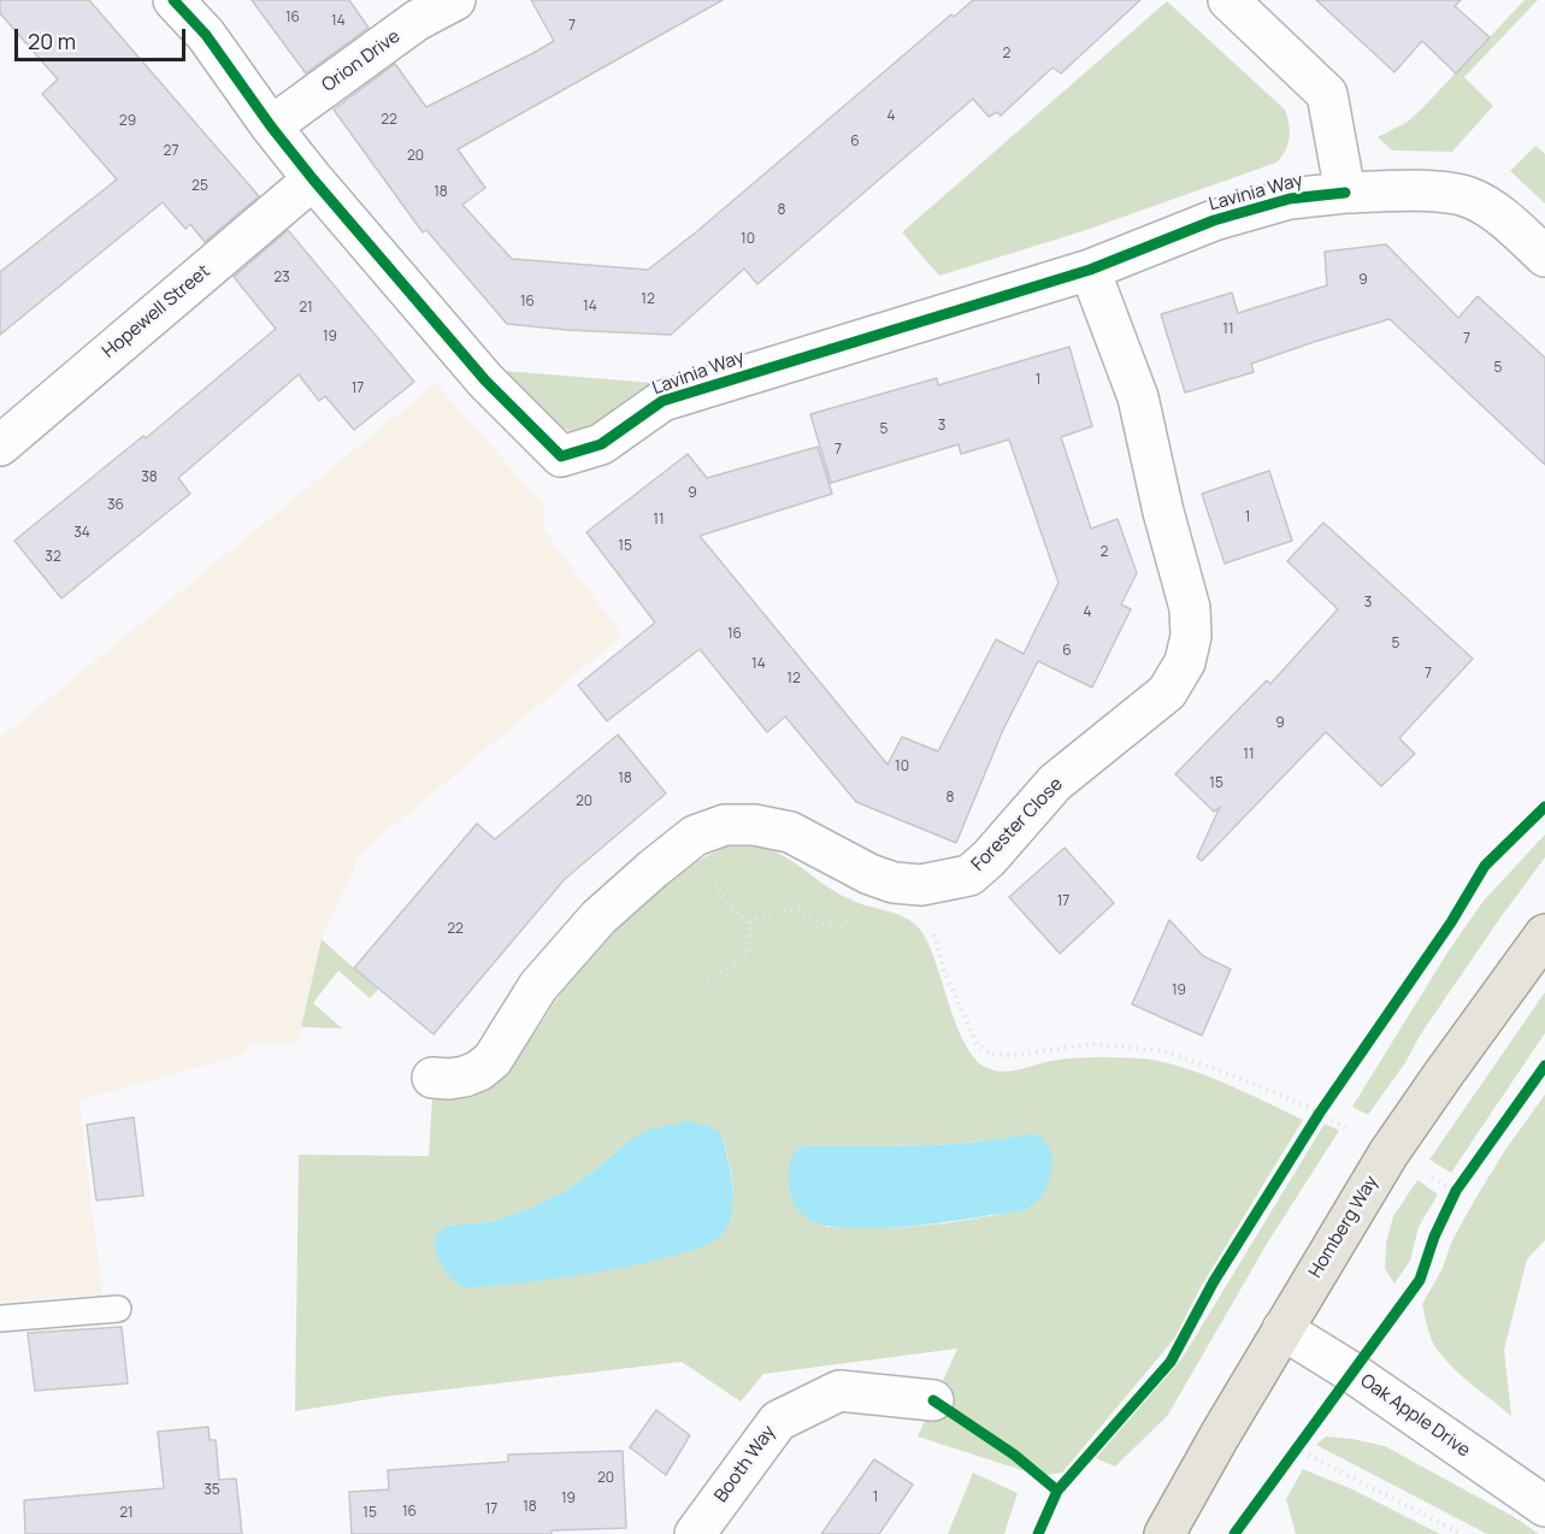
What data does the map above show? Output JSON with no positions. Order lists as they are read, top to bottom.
{
  "streets": {
    "main road": ["Homberg Way"],
    "street": [
      "Orion Drive",
      "Lavinia Way",
      "Hopewell Street",
      "Forester Close",
      "Oak Apple Drive",
      "Booth Way"
    ]
  },
  "crossings": [
    ["Orion Drive", "Lavinia Way"],
    ["Lavinia Way", "Hopewell Street"],
    ["Lavinia Way", "Forester Close"],
    ["Homberg Way", "Oak Apple Drive"]
  ],
  "house_numbers": [
    "16",
    "14",
    "7",
    "2",
    "4",
    "22",
    "29",
    "6",
    "27",
    "20",
    "25",
    "18",
    "8",
    "10",
    "23",
    "9",
    "12",
    "16",
    "14",
    "21",
    "11",
    "19",
    "7",
    "5",
    "1",
    "17",
    "3",
    "5",
    "7",
    "38",
    "9",
    "36",
    "1",
    "11",
    "34",
    "15",
    "2",
    "32",
    "3",
    "4",
    "16",
    "5",
    "6",
    "14",
    "7",
    "12",
    "9",
    "11",
    "10",
    "18",
    "15",
    "8",
    "20",
    "17",
    "22",
    "19",
    "20",
    "35",
    "1",
    "19",
    "18",
    "17",
    "16",
    "21",
    "15"
  ],
  "scale_bar": "20 m"
}
